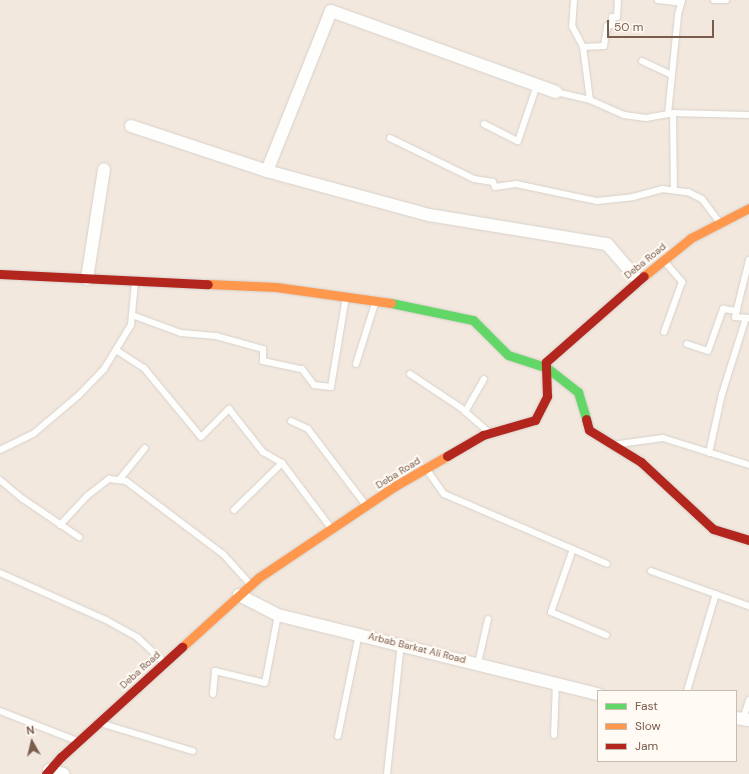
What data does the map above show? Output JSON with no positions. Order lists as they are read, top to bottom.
{
  "streets": {
    "street": ["Deba Road", "Arbab Barkat Ali Road"]
  },
  "crossings": [
    ["Deba Road", "Arbab Barkat Ali Road"]
  ],
  "legend": ["Fast", "Slow", "Jam"],
  "scale_bar": "50 m",
  "north": "top"
}
